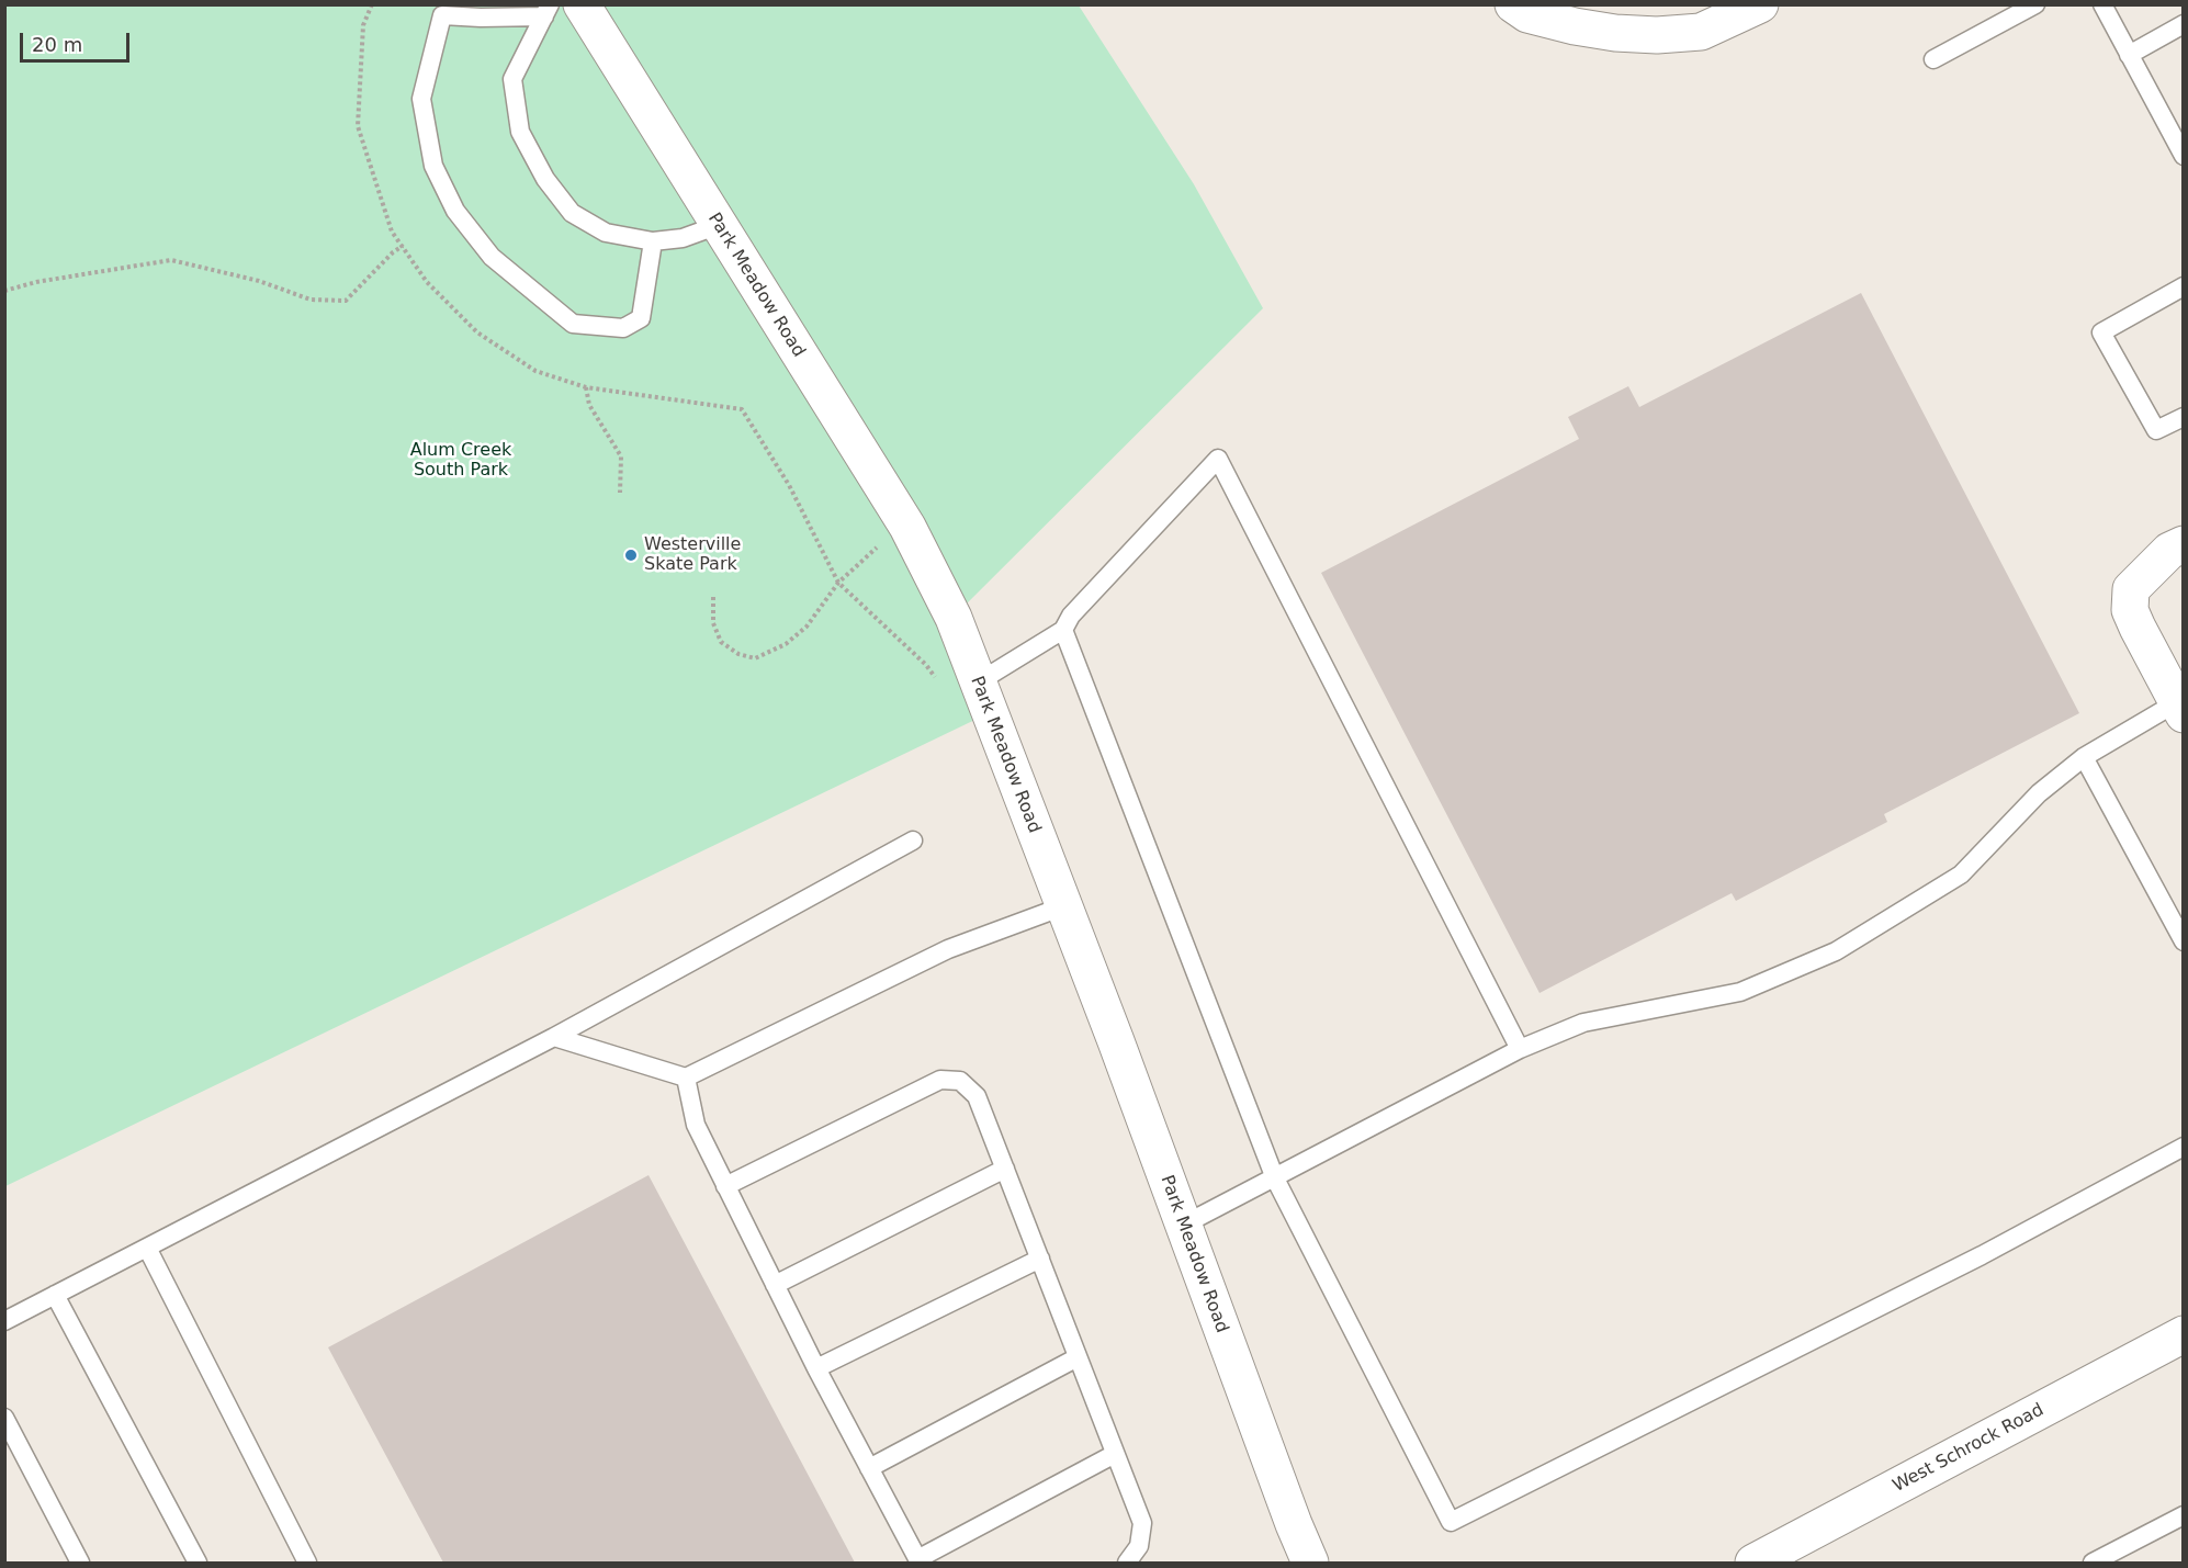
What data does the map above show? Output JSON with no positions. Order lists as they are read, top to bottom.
{
  "streets": {
    "street": ["Park Meadow Road", "West Schrock Road"]
  },
  "parks": ["Alum Creek South Park"],
  "places": ["Westerville Skate Park"],
  "scale_bar": "20 m"
}
